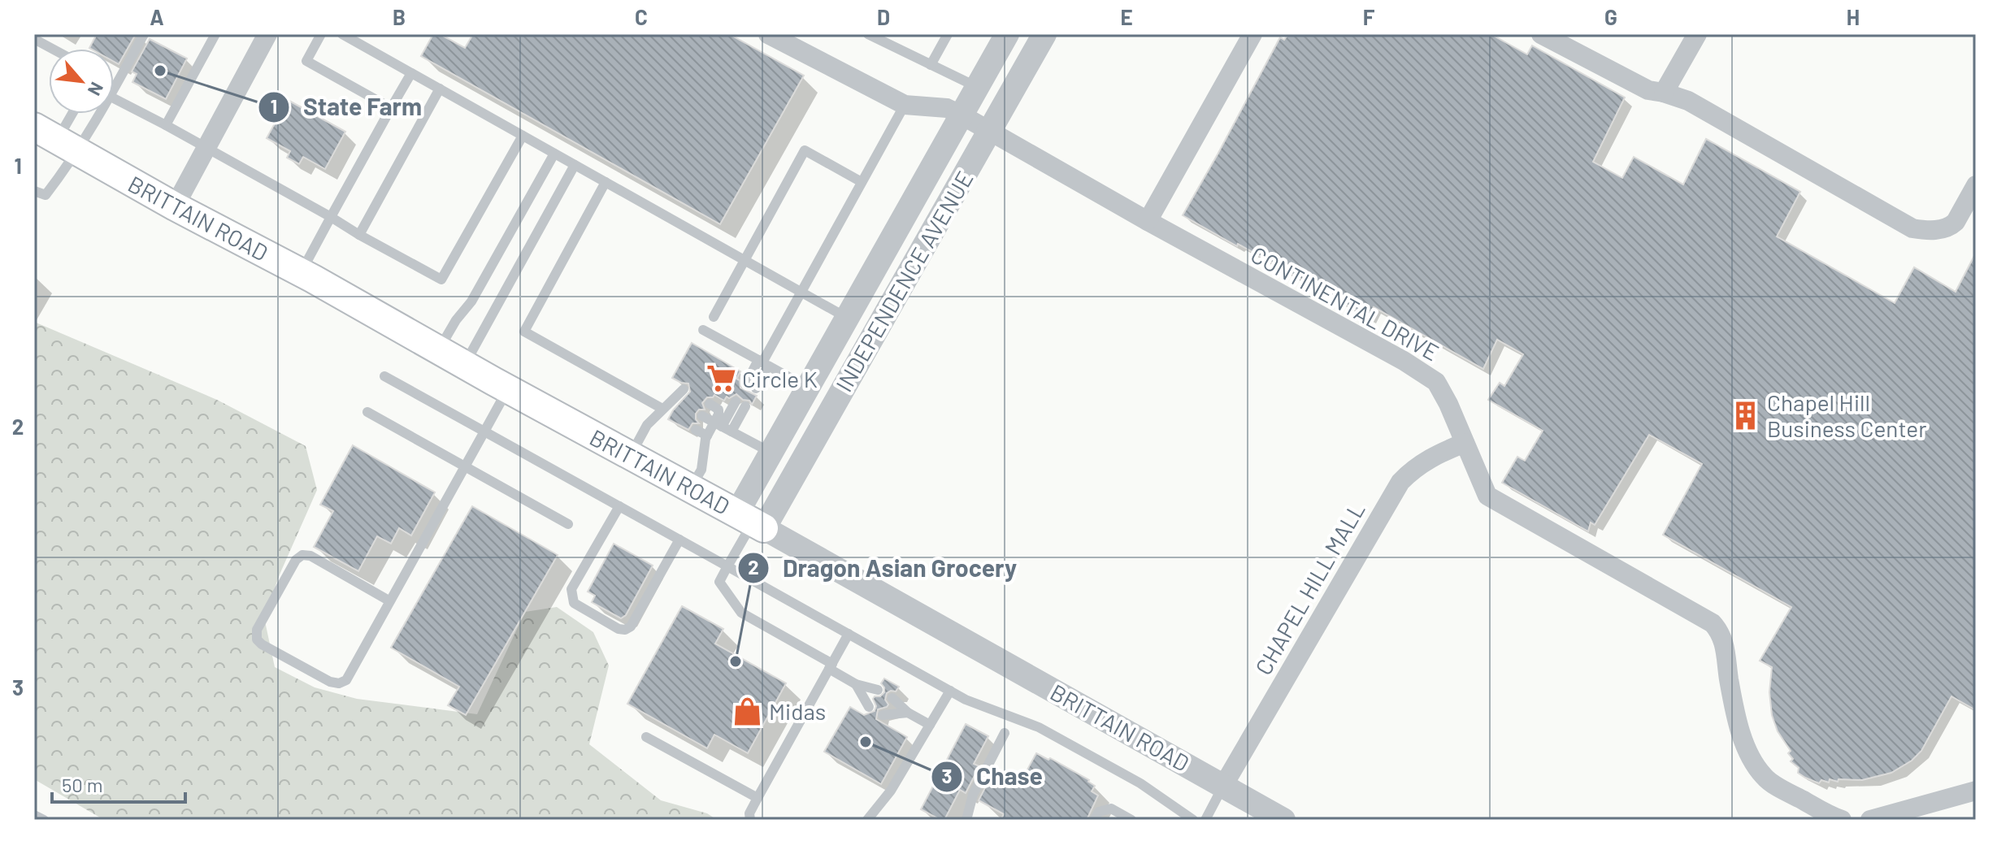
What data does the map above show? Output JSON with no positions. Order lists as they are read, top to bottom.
{
  "streets": {
    "main road": ["BRITTAIN ROAD"],
    "street": ["INDEPENDENCE AVENUE", "CONTINENTAL DRIVE", "CHAPEL HILL MALL"]
  },
  "crossings": [
    ["BRITTAIN ROAD", "INDEPENDENCE AVENUE"],
    ["BRITTAIN ROAD", "CHAPEL HILL MALL"],
    ["INDEPENDENCE AVENUE", "CONTINENTAL DRIVE"],
    ["CONTINENTAL DRIVE", "CHAPEL HILL MALL"]
  ],
  "places": {
    "other": ["State Farm", "Dragon Asian Grocery", "Chase"],
    "supermarket": ["Circle K"],
    "building": ["Chapel Hill Business Center"],
    "shop": ["Midas"]
  },
  "scale_bar": "50 m",
  "north": "bottom right",
  "grid": {
    "columns": [
      "A",
      "B",
      "C",
      "D",
      "E",
      "F",
      "G",
      "H"
    ],
    "rows": ["1", "2", "3"]
  }
}
